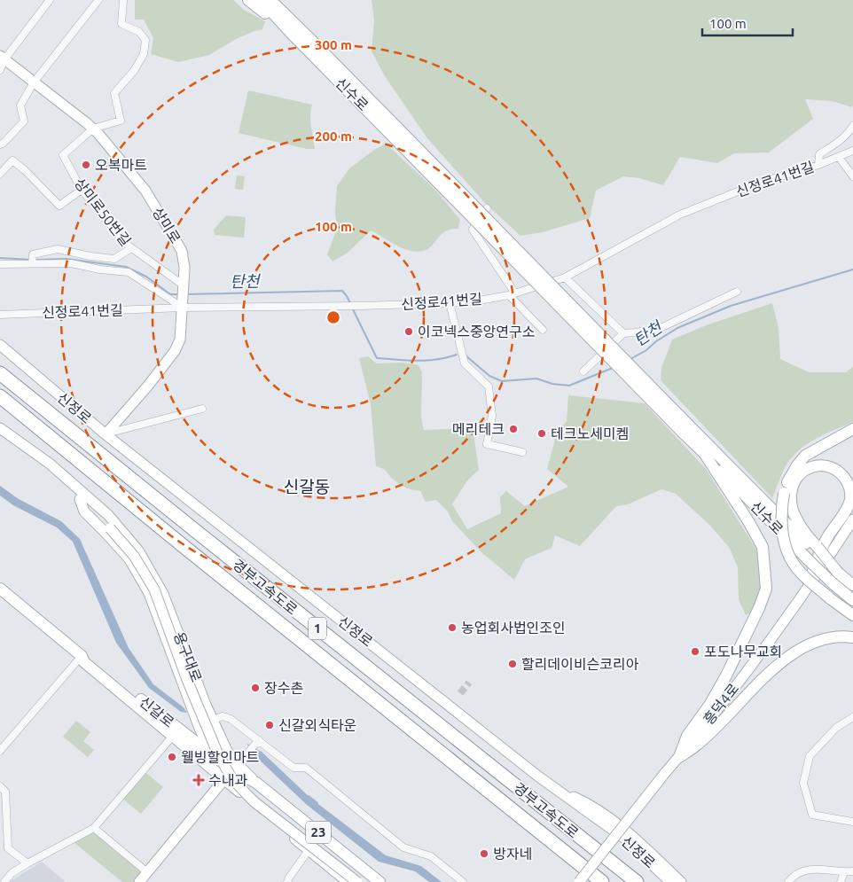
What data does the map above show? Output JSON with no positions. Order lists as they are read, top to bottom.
{
  "streets": {
    "highway": ["경부고속도로", "1"],
    "main road": [
      "신수로",
      "용구대로",
      "신갈로",
      "23"
    ],
    "street": [
      "신정로41번길",
      "상미로50번길",
      "상미로",
      "신정로",
      "흥덕4로"
    ]
  },
  "crossings": [
    ["신정로41번길", "상미로"],
    ["상미로50번길", "상미로"],
    ["상미로", "신정로"],
    ["용구대로", "신갈로"],
    ["용구대로", "23"],
    ["신갈로", "23"]
  ],
  "districts": ["신갈동"],
  "water": ["탄천"],
  "places": {
    "other": [
      "오복마트",
      "이코넥스중앙연구소",
      "메리테크",
      "테크노세미켐",
      "농업회사법인조인",
      "포도나무교회",
      "할리데이비슨코리아",
      "장수촌",
      "신갈외식타운",
      "웰빙할인마트",
      "방자네"
    ],
    "health": ["수내과"]
  },
  "scale_bar": "100 m",
  "rings": ["300 m", "200 m", "100 m"]
}
